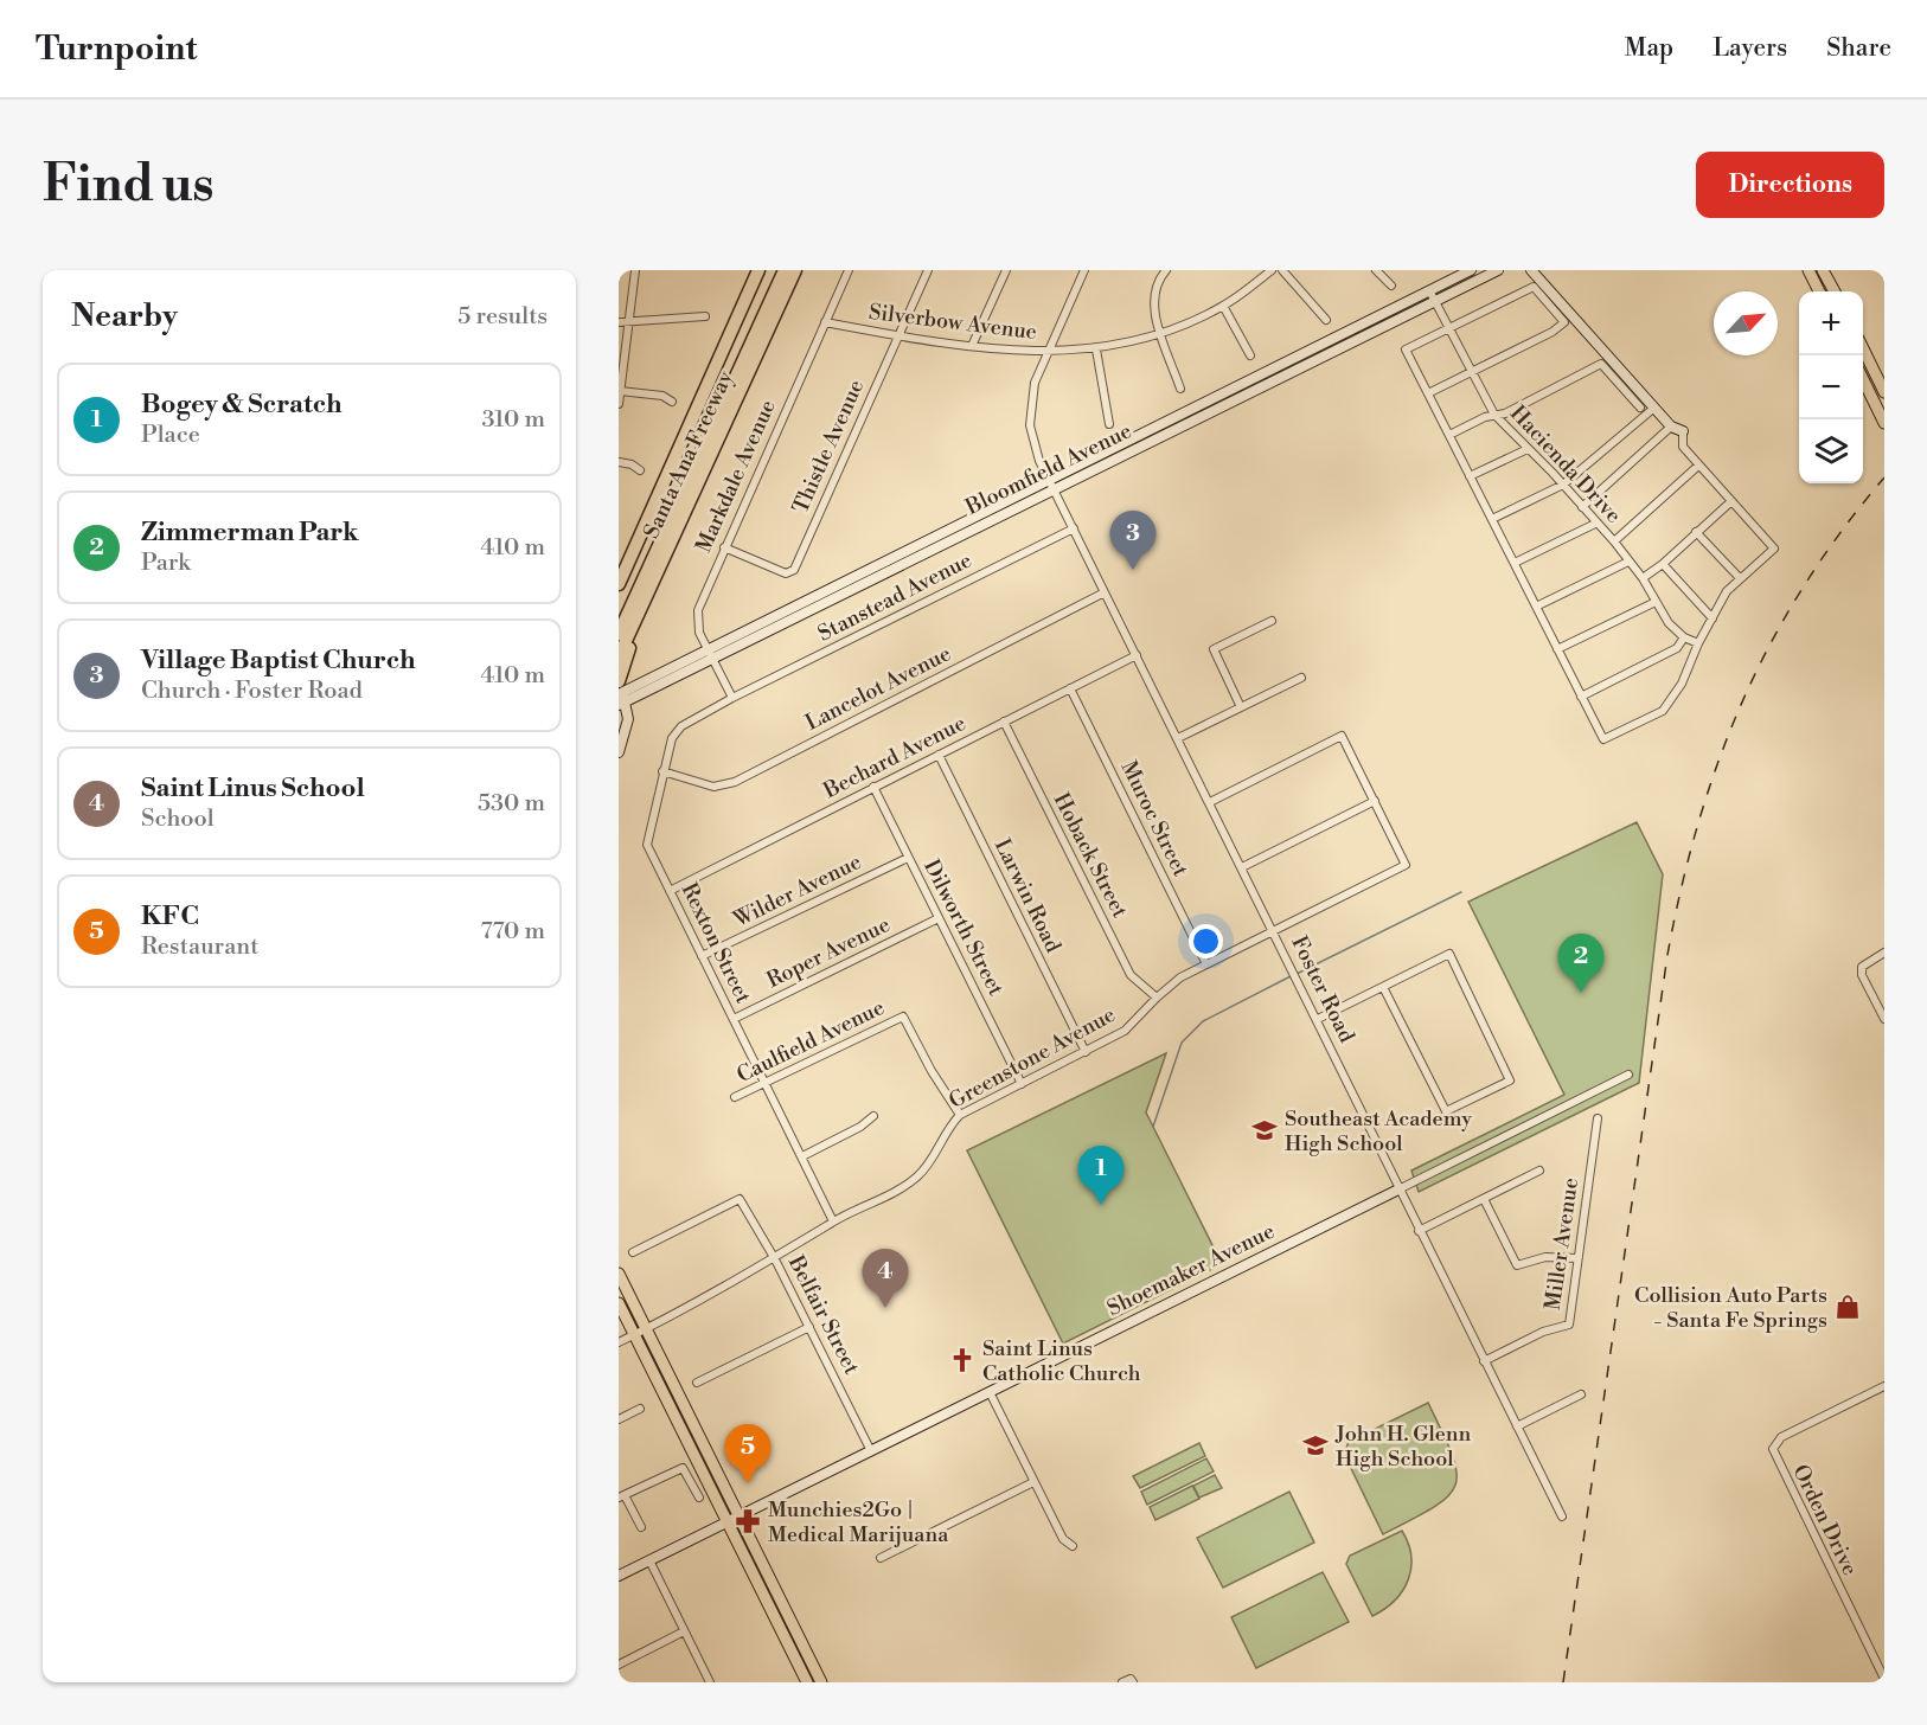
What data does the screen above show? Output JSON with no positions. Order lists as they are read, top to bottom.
{
  "streets": {
    "highway": ["Santa Ana Freeway"],
    "main road": ["Bloomfield Avenue", "Shoemaker Avenue"],
    "street": [
      "Silverbow Avenue",
      "Thistle Avenue",
      "Hacienda Drive",
      "Markdale Avenue",
      "Stanstead Avenue",
      "Lancelot Avenue",
      "Bechard Avenue",
      "Muroc Street",
      "Hoback Street",
      "Wilder Avenue",
      "Larwin Road",
      "Dilworth Street",
      "Rexton Street",
      "Roper Avenue",
      "Foster Road",
      "Caulfield Avenue",
      "Greenstone Avenue",
      "Miller Avenue",
      "Belfair Street",
      "Orden Drive"
    ]
  },
  "crossings": [
    ["Silverbow Avenue", "Thistle Avenue"],
    ["Silverbow Avenue", "Markdale Avenue"],
    ["Silverbow Avenue", "Foster Road"],
    ["Thistle Avenue", "Markdale Avenue"],
    ["Hacienda Drive", "Bloomfield Avenue"],
    ["Bloomfield Avenue", "Markdale Avenue"],
    ["Bloomfield Avenue", "Foster Road"],
    ["Markdale Avenue", "Stanstead Avenue"],
    ["Markdale Avenue", "Rexton Street"],
    ["Stanstead Avenue", "Rexton Street"],
    ["Stanstead Avenue", "Foster Road"],
    ["Lancelot Avenue", "Rexton Street"],
    ["Lancelot Avenue", "Foster Road"],
    ["Bechard Avenue", "Muroc Street"],
    ["Bechard Avenue", "Hoback Street"],
    ["Bechard Avenue", "Larwin Road"],
    ["Bechard Avenue", "Dilworth Street"],
    ["Bechard Avenue", "Rexton Street"],
    ["Bechard Avenue", "Foster Road"],
    ["Muroc Street", "Greenstone Avenue"],
    ["Hoback Street", "Greenstone Avenue"],
    ["Wilder Avenue", "Dilworth Street"],
    ["Wilder Avenue", "Rexton Street"],
    ["Larwin Road", "Greenstone Avenue"],
    ["Dilworth Street", "Roper Avenue"],
    ["Dilworth Street", "Greenstone Avenue"],
    ["Rexton Street", "Roper Avenue"],
    ["Rexton Street", "Caulfield Avenue"],
    ["Rexton Street", "Greenstone Avenue"],
    ["Foster Road", "Greenstone Avenue"],
    ["Foster Road", "Miller Avenue"],
    ["Foster Road", "Shoemaker Avenue"],
    ["Caulfield Avenue", "Greenstone Avenue"],
    ["Greenstone Avenue", "Belfair Street"],
    ["Shoemaker Avenue", "Belfair Street"]
  ],
  "places": {
    "school or university": ["Southeast Academy High School", "John H. Glenn High School"],
    "shop": ["Collision Auto Parts - Santa Fe Springs"],
    "church": ["Saint Linus Catholic Church"],
    "pharmacy": ["Munchies2Go | Medical Marijuana"]
  },
  "north": "top right",
  "page": {
    "header": "Turnpoint",
    "nav": ["Map", "Layers", "Share"],
    "buttons": "Directions",
    "title": "Find us",
    "heading": ["Nearby", "5 results"],
    "map_buttons": ["+", "−"],
    "list": [
      {
        "mark": "1",
        "name": "Bogey & Scratch",
        "note": "Place",
        "value": "310 m"
      },
      {
        "mark": "2",
        "name": "Zimmerman Park",
        "note": "Park",
        "value": "410 m"
      },
      {
        "mark": "3",
        "name": "Village Baptist Church",
        "note": "Church · Foster Road",
        "value": "410 m"
      },
      {
        "mark": "4",
        "name": "Saint Linus School",
        "note": "School",
        "value": "530 m"
      },
      {
        "mark": "5",
        "name": "KFC",
        "note": "Restaurant",
        "value": "770 m"
      }
    ],
    "pins": [
      "3",
      "2",
      "1",
      "4",
      "5"
    ]
  }
}
